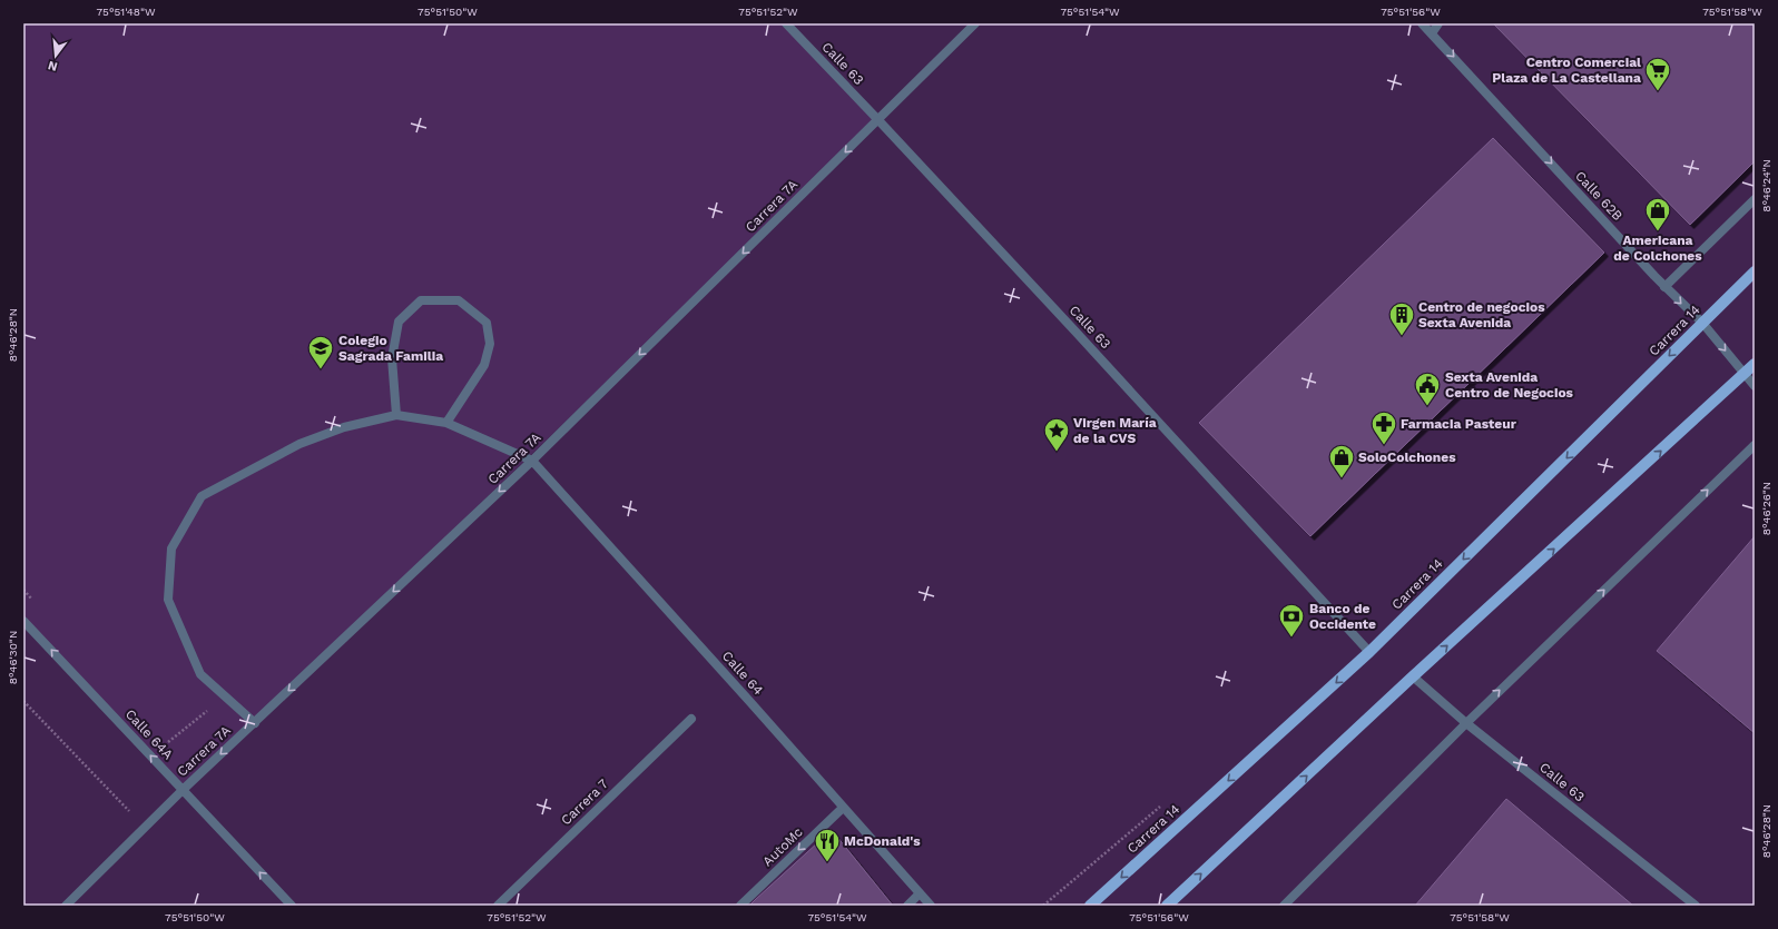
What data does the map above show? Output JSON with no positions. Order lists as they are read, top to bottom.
{
  "streets": {
    "main road": ["Carrera 14"],
    "street": [
      "Calle 63",
      "Calle 62B",
      "Carrera 7A",
      "Calle 64",
      "Calle 64A",
      "Carrera 7",
      "AutoMc"
    ]
  },
  "crossings": [
    ["Calle 63", "Carrera 7A"],
    ["Calle 63", "Carrera 14"],
    ["Calle 62B", "Carrera 14"],
    ["Carrera 7A", "Calle 64"],
    ["Carrera 7A", "Calle 64A"],
    ["Calle 64", "AutoMc"]
  ],
  "one_way": [
    "Calle 62B",
    "Carrera 7A",
    "Calle 64A",
    "AutoMc"
  ],
  "places": {
    "supermarket": ["Centro Comercial Plaza de La Castellana"],
    "shop": ["Americana de Colchones", "SoloColchones"],
    "building": ["Centro de negocios Sexta Avenida"],
    "school or university": ["Colegio Sagrada Familia"],
    "public building": ["Sexta Avenida Centro de Negocios"],
    "pharmacy": ["Farmacia Pasteur"],
    "place": ["Virgen María de la CVS"],
    "bank": ["Banco de Occidente"],
    "restaurant": ["McDonald's"]
  },
  "north": "bottom",
  "coordinates": [
    "75°51'48\"W",
    "75°51'50\"W",
    "75°51'52\"W",
    "75°51'54\"W",
    "75°51'56\"W",
    "75°51'58\"W",
    "8°46'24\"N",
    "8°46'28\"N",
    "8°46'26\"N",
    "8°46'30\"N"
  ]
}
